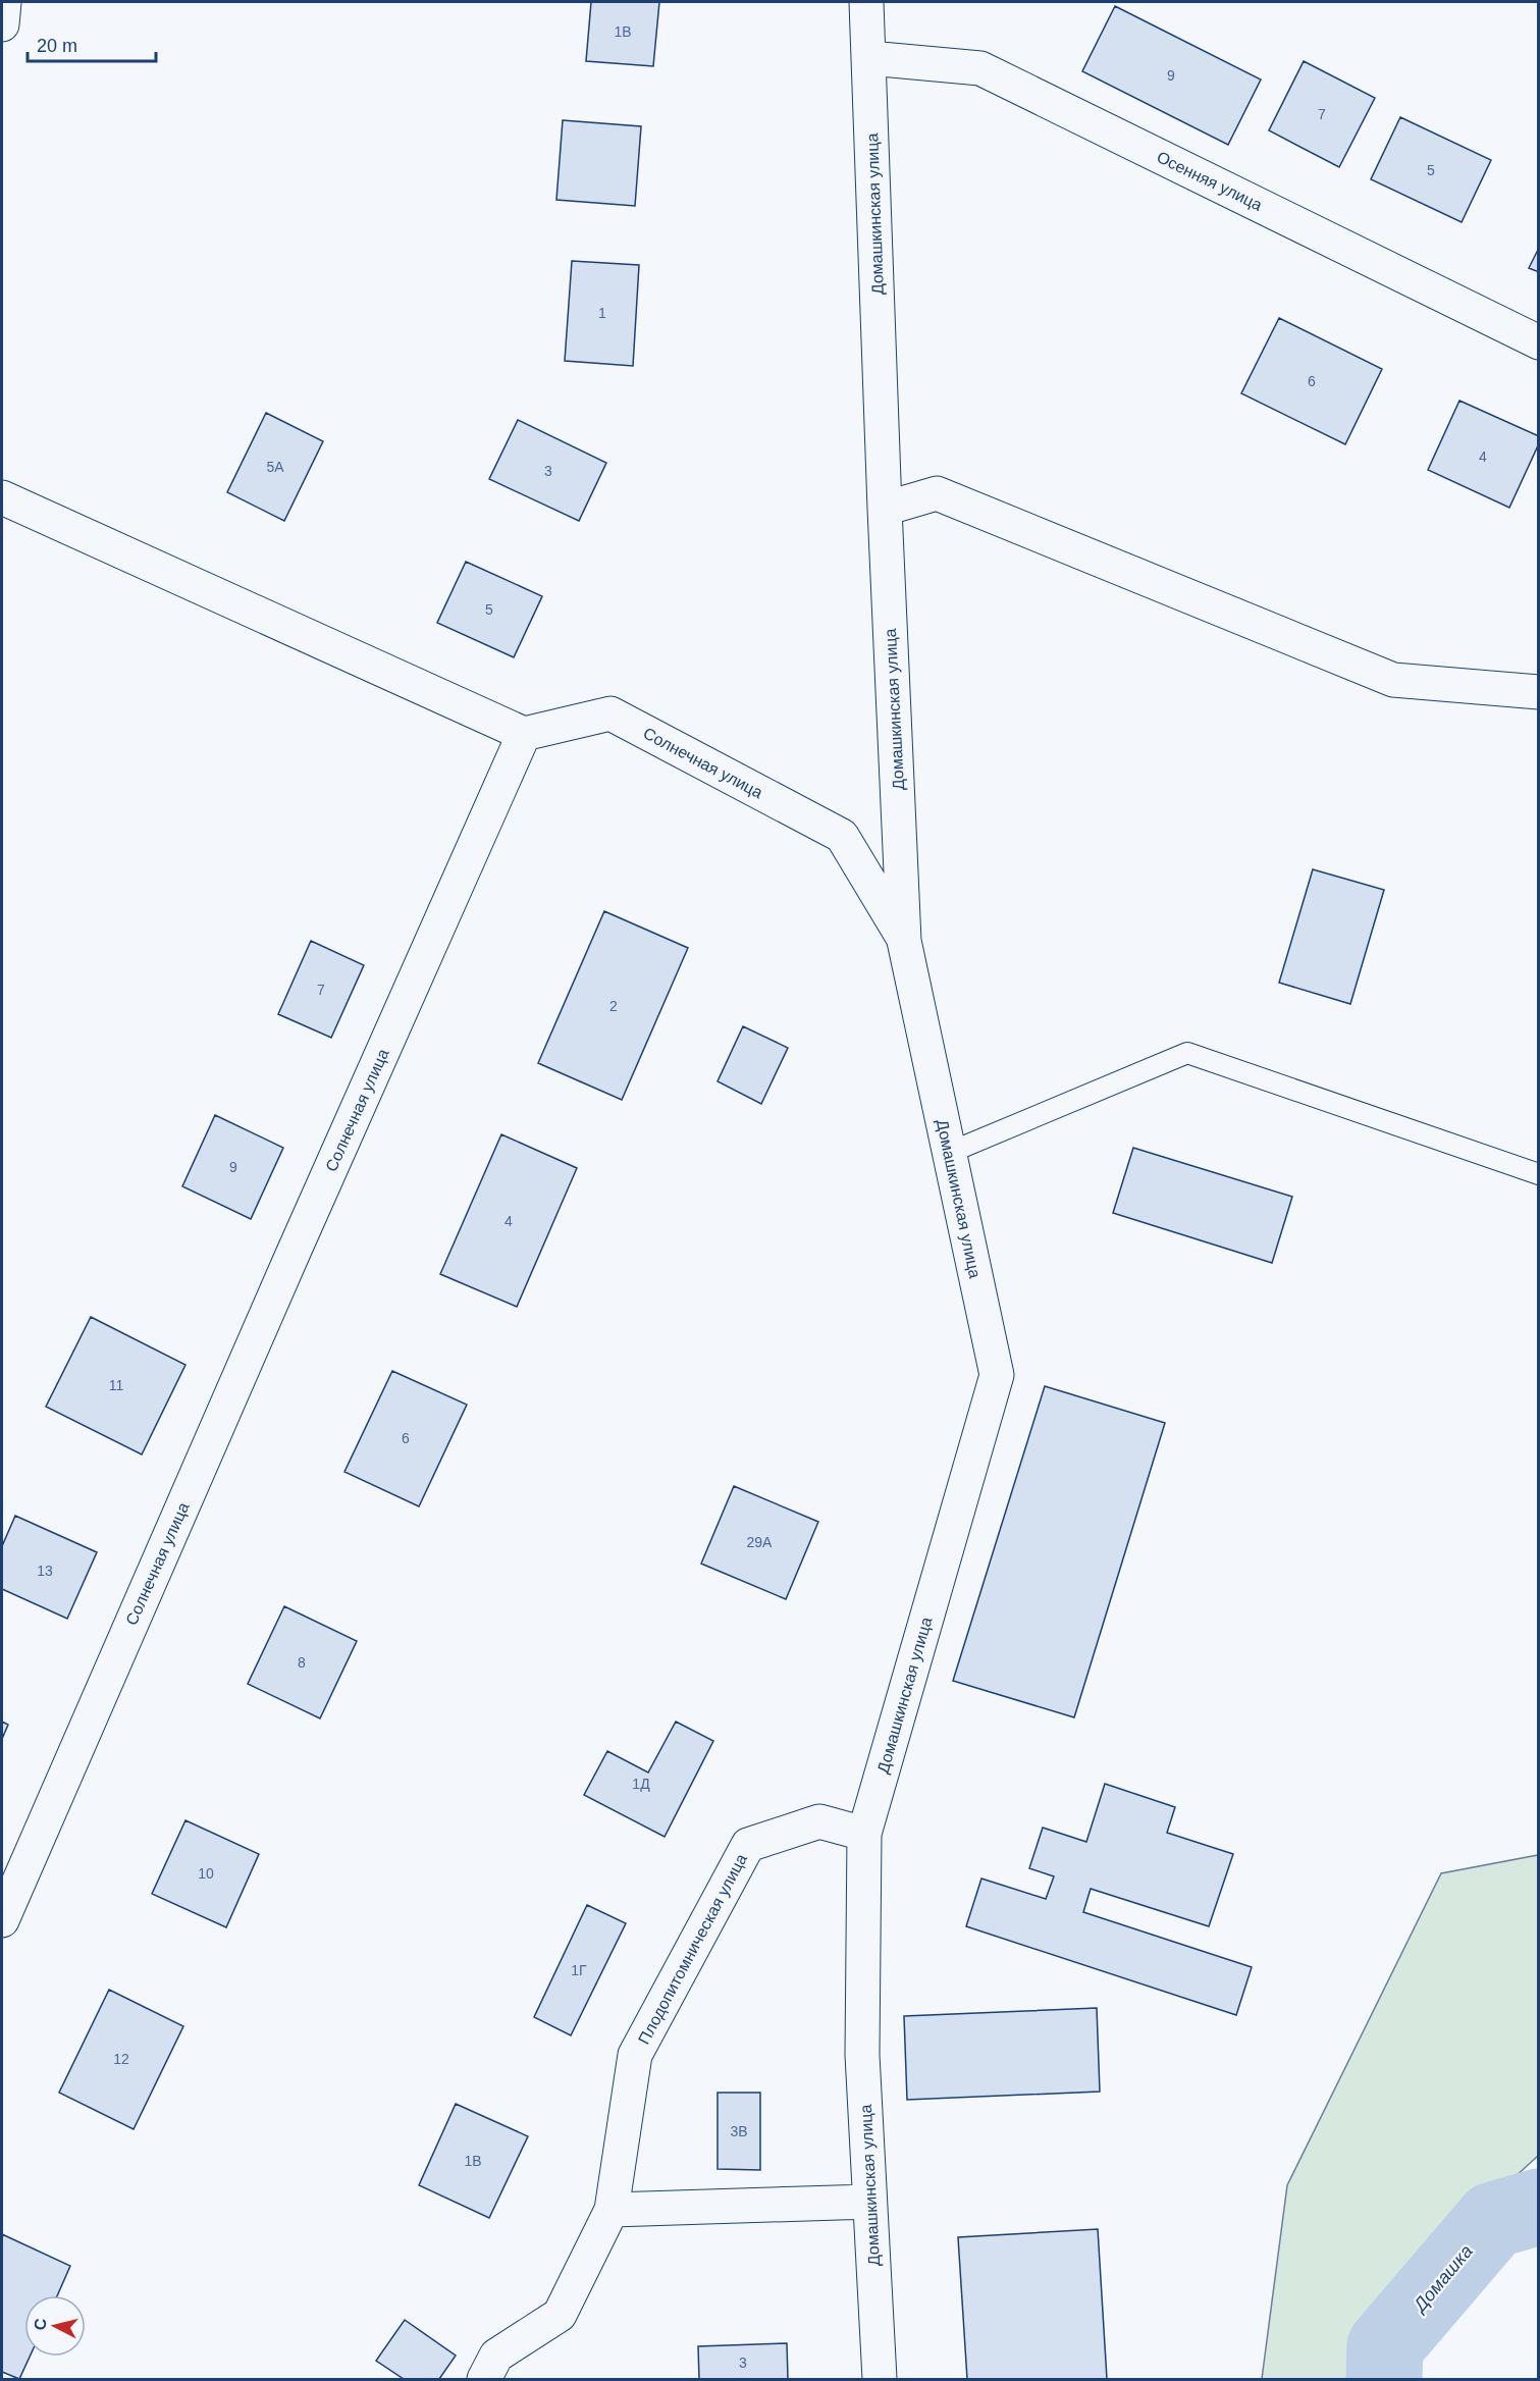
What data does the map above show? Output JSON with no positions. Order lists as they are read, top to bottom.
{
  "streets": {
    "street": [
      "Осенняя улица",
      "Домашкинская улица",
      "Солнечная улица",
      "Плодопитомническая улица"
    ]
  },
  "crossings": [
    ["Осенняя улица", "Домашкинская улица"],
    ["Домашкинская улица", "Солнечная улица"],
    ["Домашкинская улица", "Плодопитомническая улица"]
  ],
  "water": ["Домашка"],
  "house_numbers": [
    "1В",
    "9",
    "7",
    "5",
    "1",
    "6",
    "4",
    "5А",
    "3",
    "5",
    "7",
    "2",
    "9",
    "4",
    "11",
    "6",
    "29А",
    "13",
    "8",
    "1Д",
    "10",
    "1Г",
    "12",
    "3В",
    "1В",
    "3"
  ],
  "scale_bar": "20 m",
  "north": "left"
}
